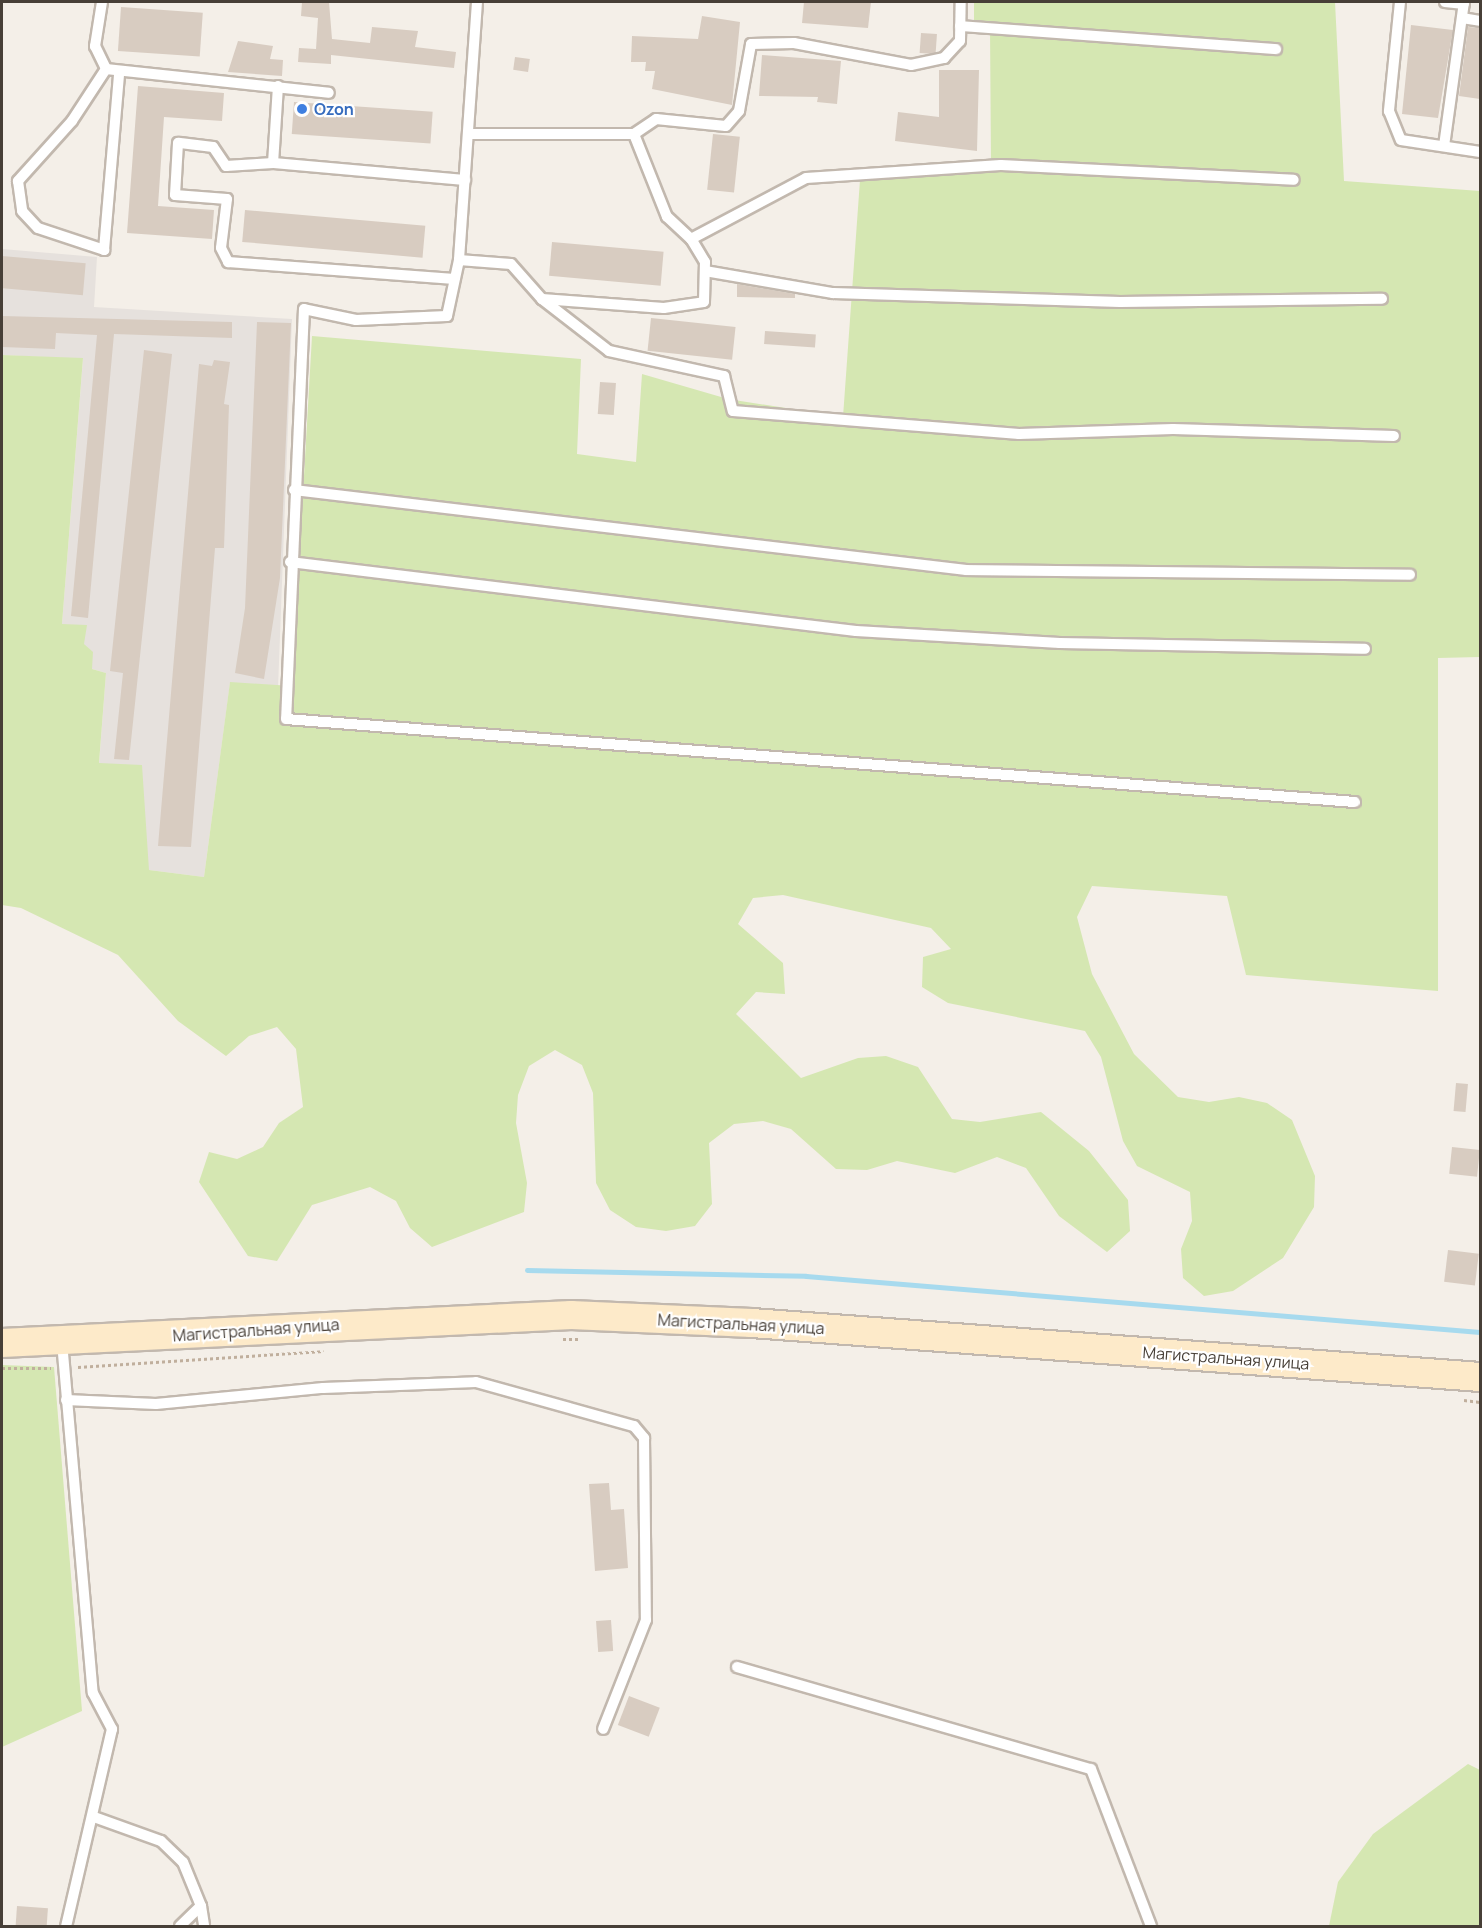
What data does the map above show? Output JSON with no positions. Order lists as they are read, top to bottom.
{
  "streets": {
    "main road": ["Магистральная улица"]
  },
  "places": ["Ozon"]
}
